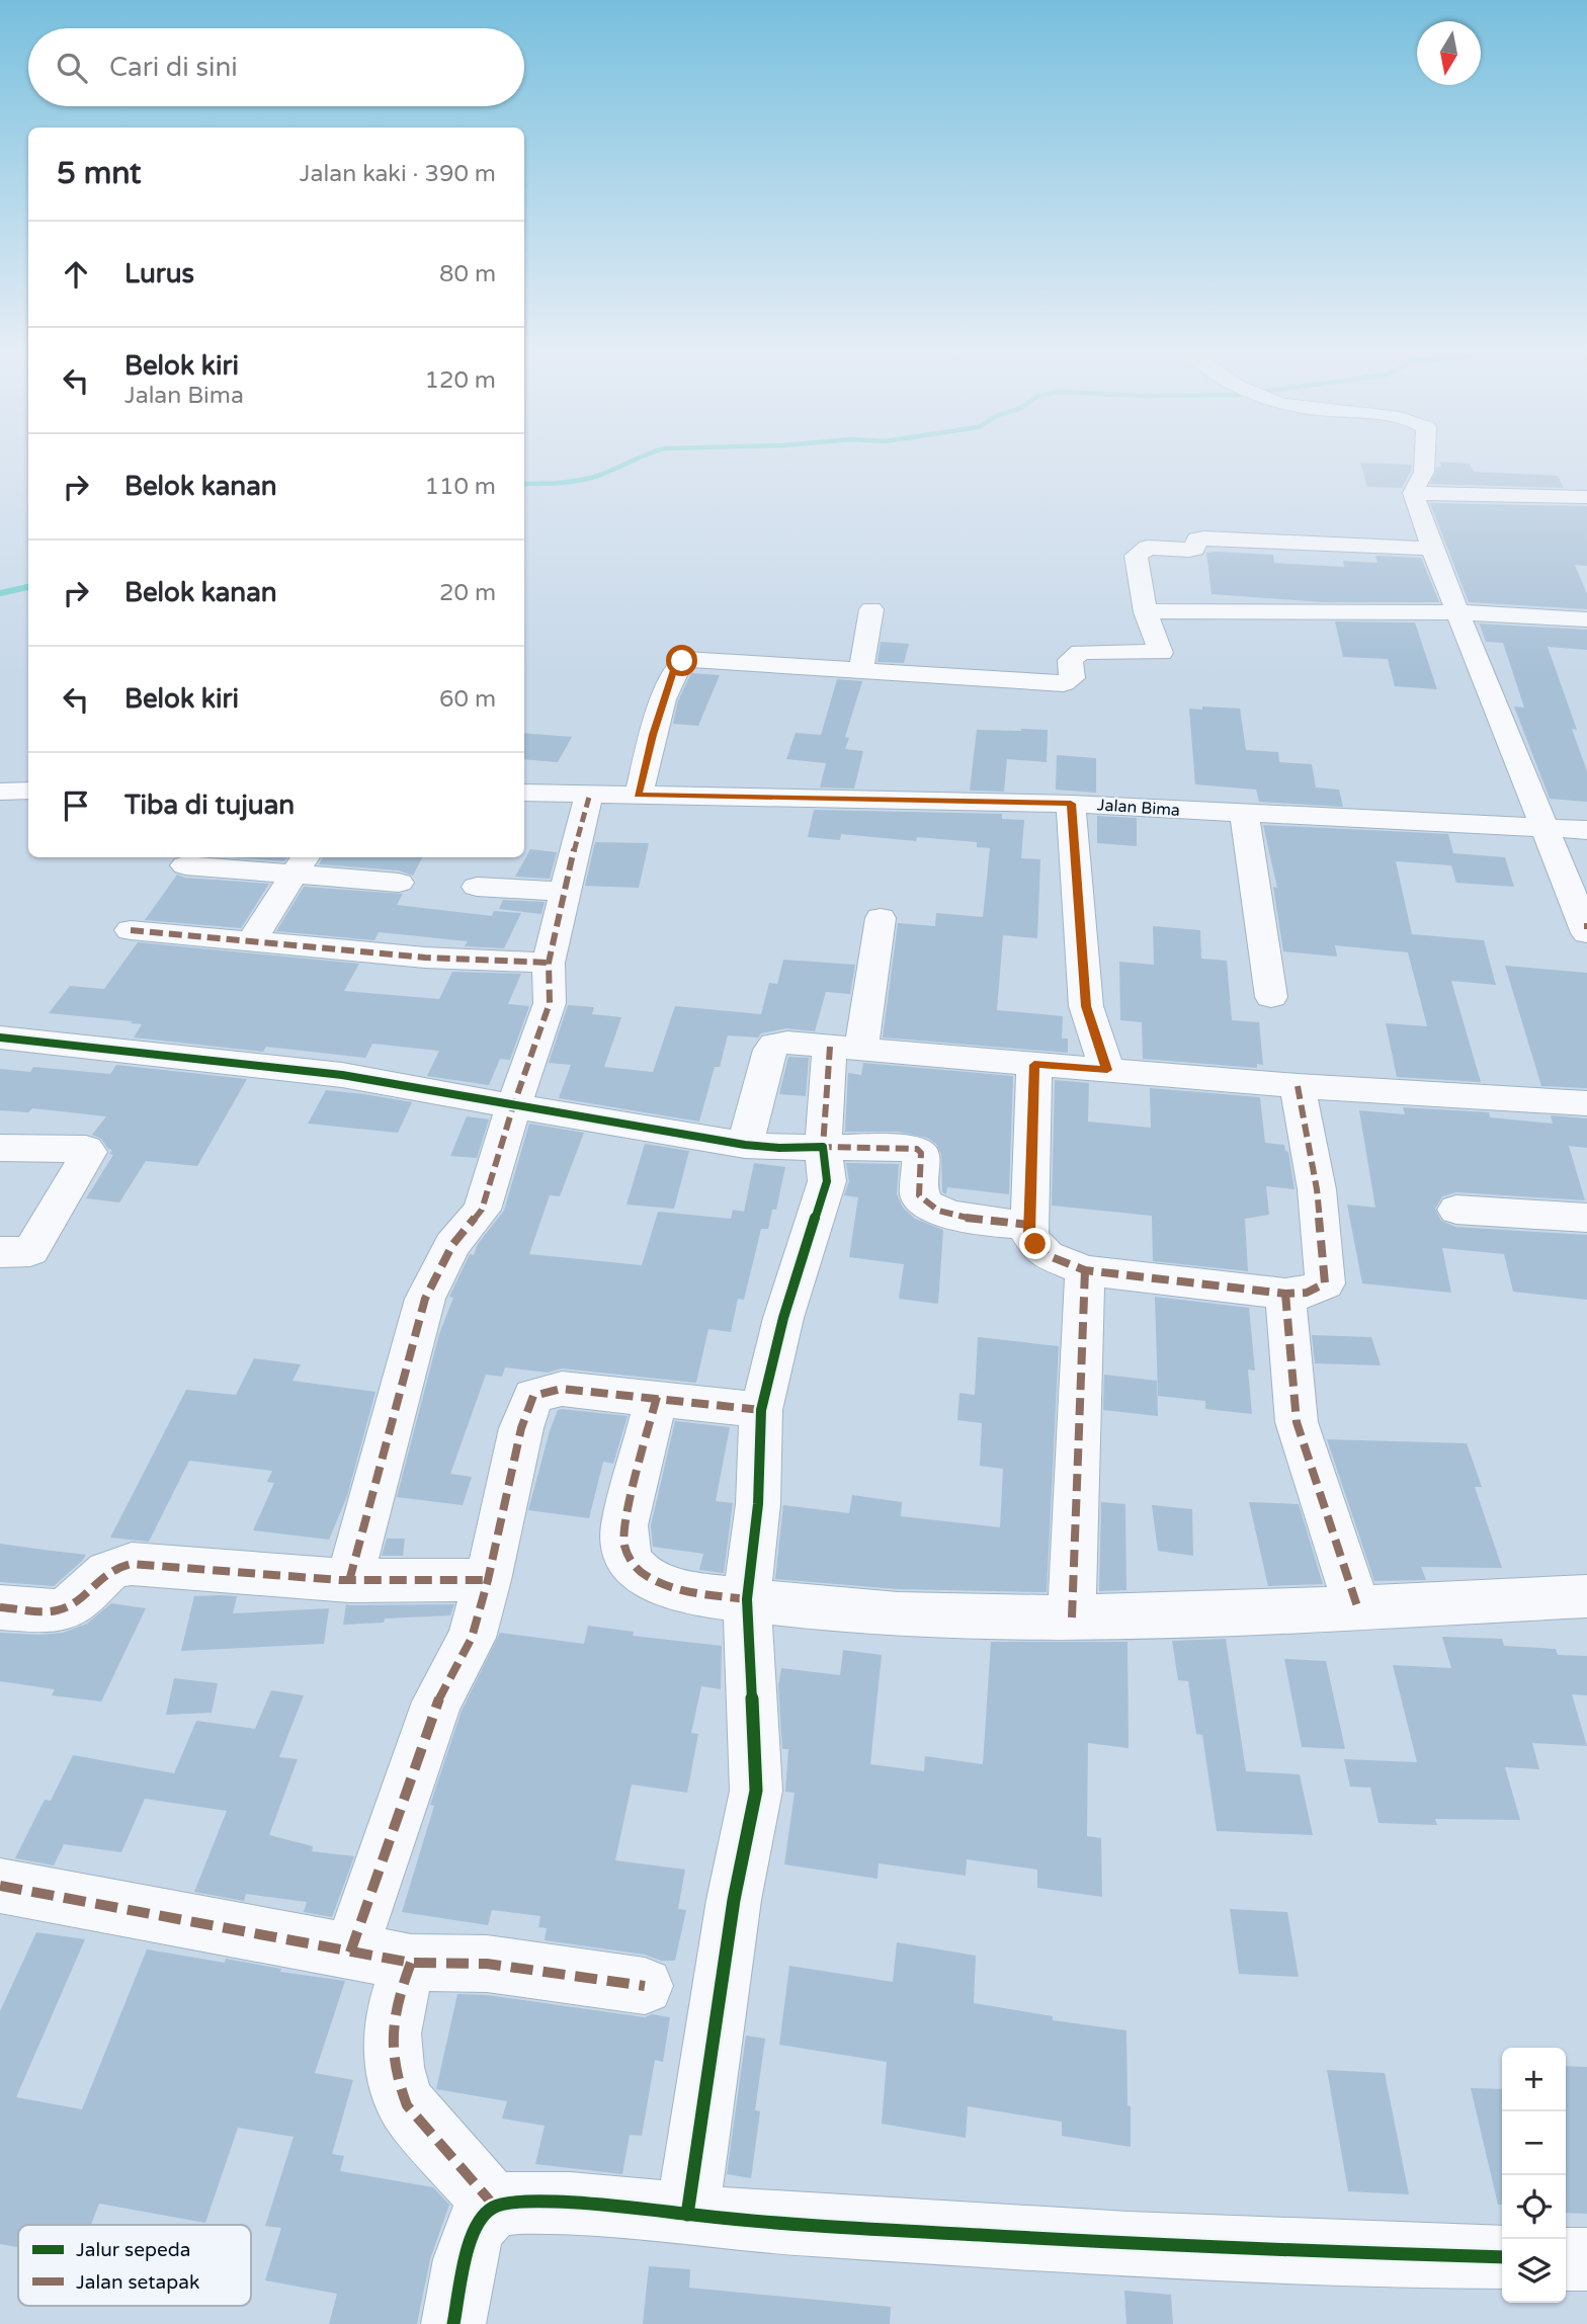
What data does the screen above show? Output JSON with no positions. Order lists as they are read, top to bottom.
{
  "streets": {
    "street": ["Jalan Bima"]
  },
  "legend": ["Jalur sepeda", "Jalan setapak"],
  "north": "bottom",
  "page": {
    "search": "Cari di sini",
    "heading": ["5 mnt", "Jalan kaki · 390 m"],
    "list": [
      ["Lurus", "80 m"],
      ["Belok kiri", "Jalan Bima", "120 m"],
      ["Belok kanan", "110 m"],
      ["Belok kanan", "20 m"],
      ["Belok kiri", "60 m"],
      "Tiba di tujuan"
    ],
    "map_buttons": ["+", "−"]
  }
}
